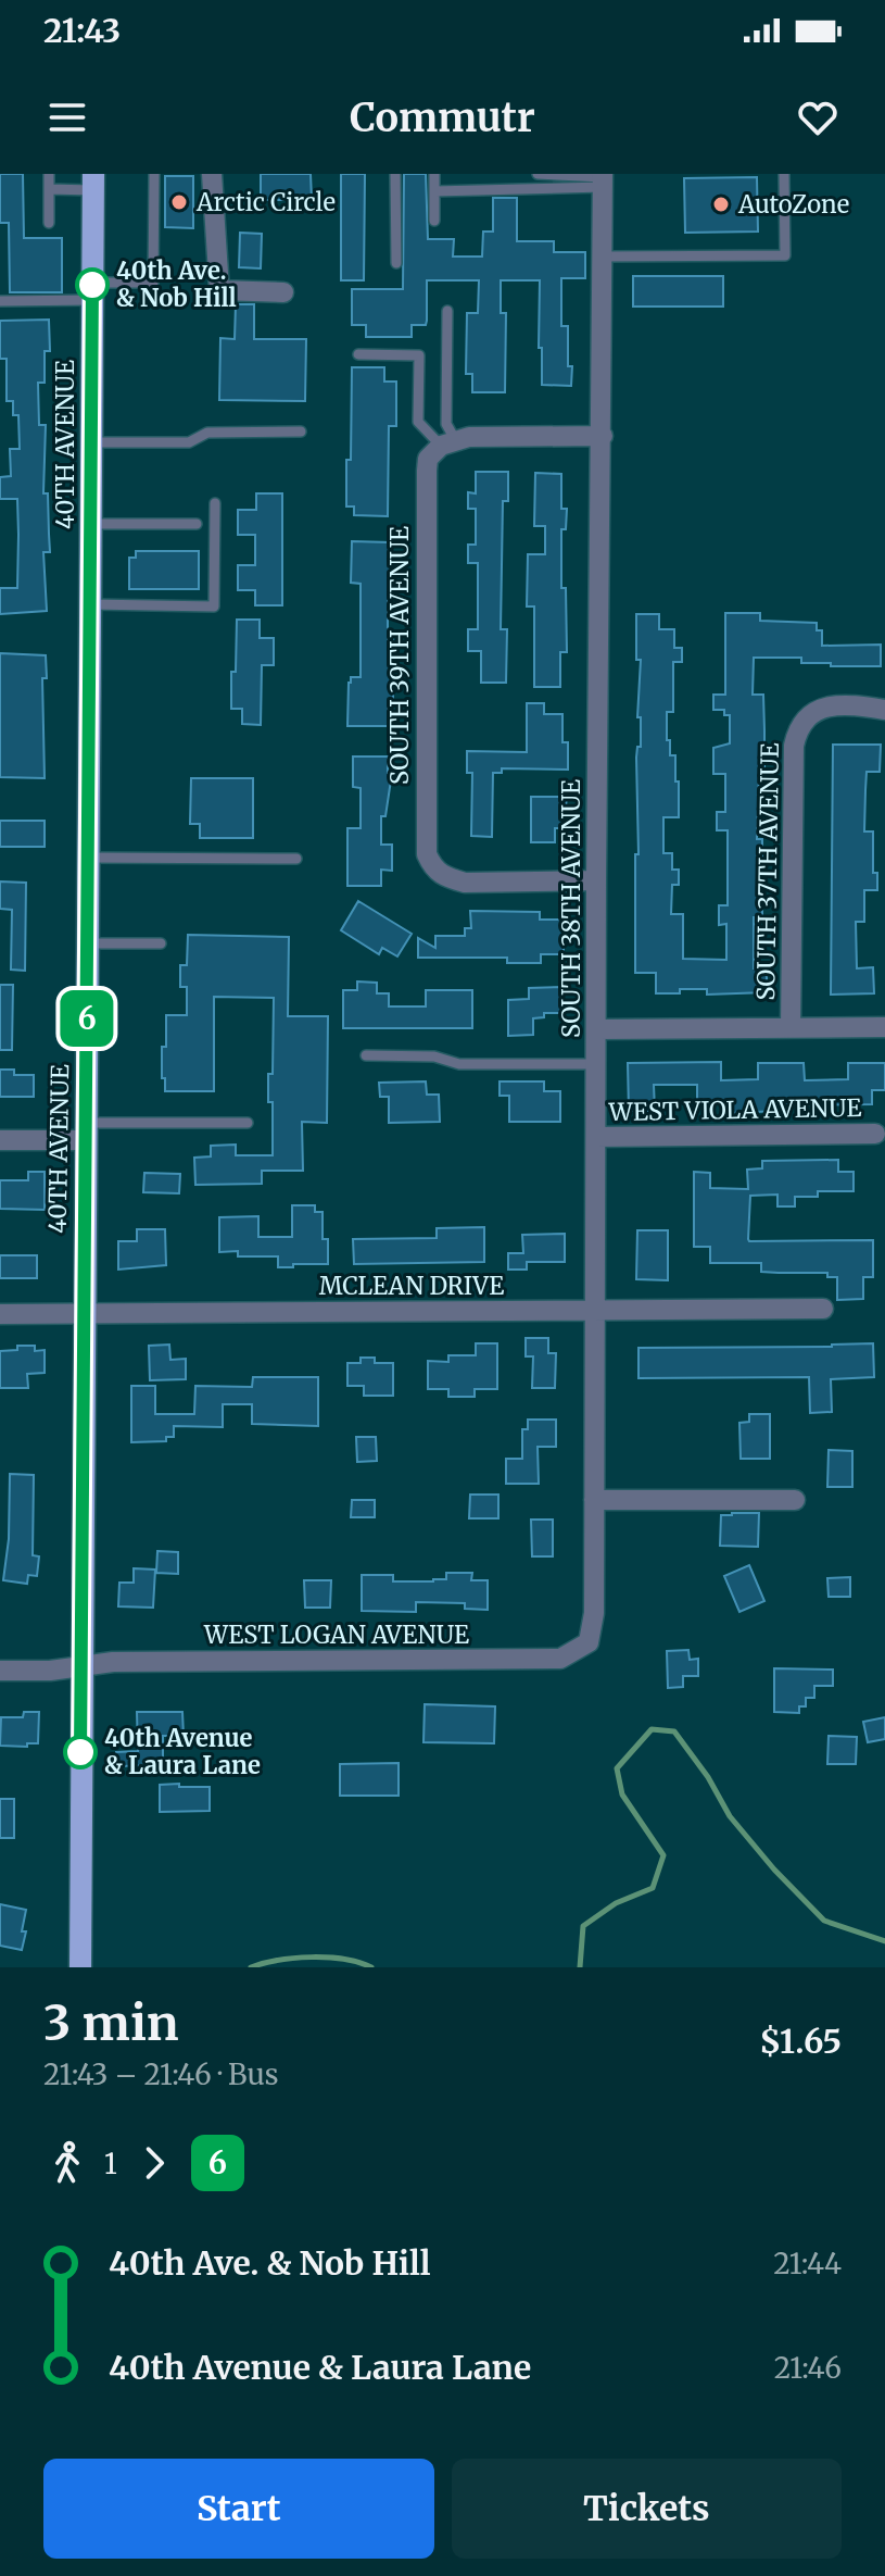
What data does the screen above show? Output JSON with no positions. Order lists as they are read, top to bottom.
{
  "streets": {
    "main road": ["40TH AVENUE"],
    "street": [
      "SOUTH 39TH AVENUE",
      "SOUTH 37TH AVENUE",
      "SOUTH 38TH AVENUE",
      "WEST VIOLA AVENUE",
      "MCLEAN DRIVE",
      "WEST LOGAN AVENUE"
    ]
  },
  "crossings": [
    ["40TH AVENUE", "MCLEAN DRIVE"],
    ["40TH AVENUE", "WEST LOGAN AVENUE"],
    ["SOUTH 39TH AVENUE", "SOUTH 38TH AVENUE"],
    ["SOUTH 38TH AVENUE", "WEST VIOLA AVENUE"],
    ["SOUTH 38TH AVENUE", "MCLEAN DRIVE"],
    ["SOUTH 38TH AVENUE", "WEST LOGAN AVENUE"]
  ],
  "places": [
    "Arctic Circle",
    "AutoZone",
    "40th Ave. & Nob Hill",
    "40th Avenue & Laura Lane"
  ],
  "lines": ["bus line 6"],
  "page": {
    "status": "21:43",
    "header": "Commutr",
    "on_map": "6",
    "heading": ["3 min", "21:43 – 21:46 · Bus", "$1.65"],
    "legs": ["1", "6"],
    "list": [
      {
        "name": "40th Ave. & Nob Hill",
        "value": "21:44"
      },
      {
        "name": "40th Avenue & Laura Lane",
        "value": "21:46"
      }
    ],
    "buttons": ["Start", "Tickets"]
  }
}
